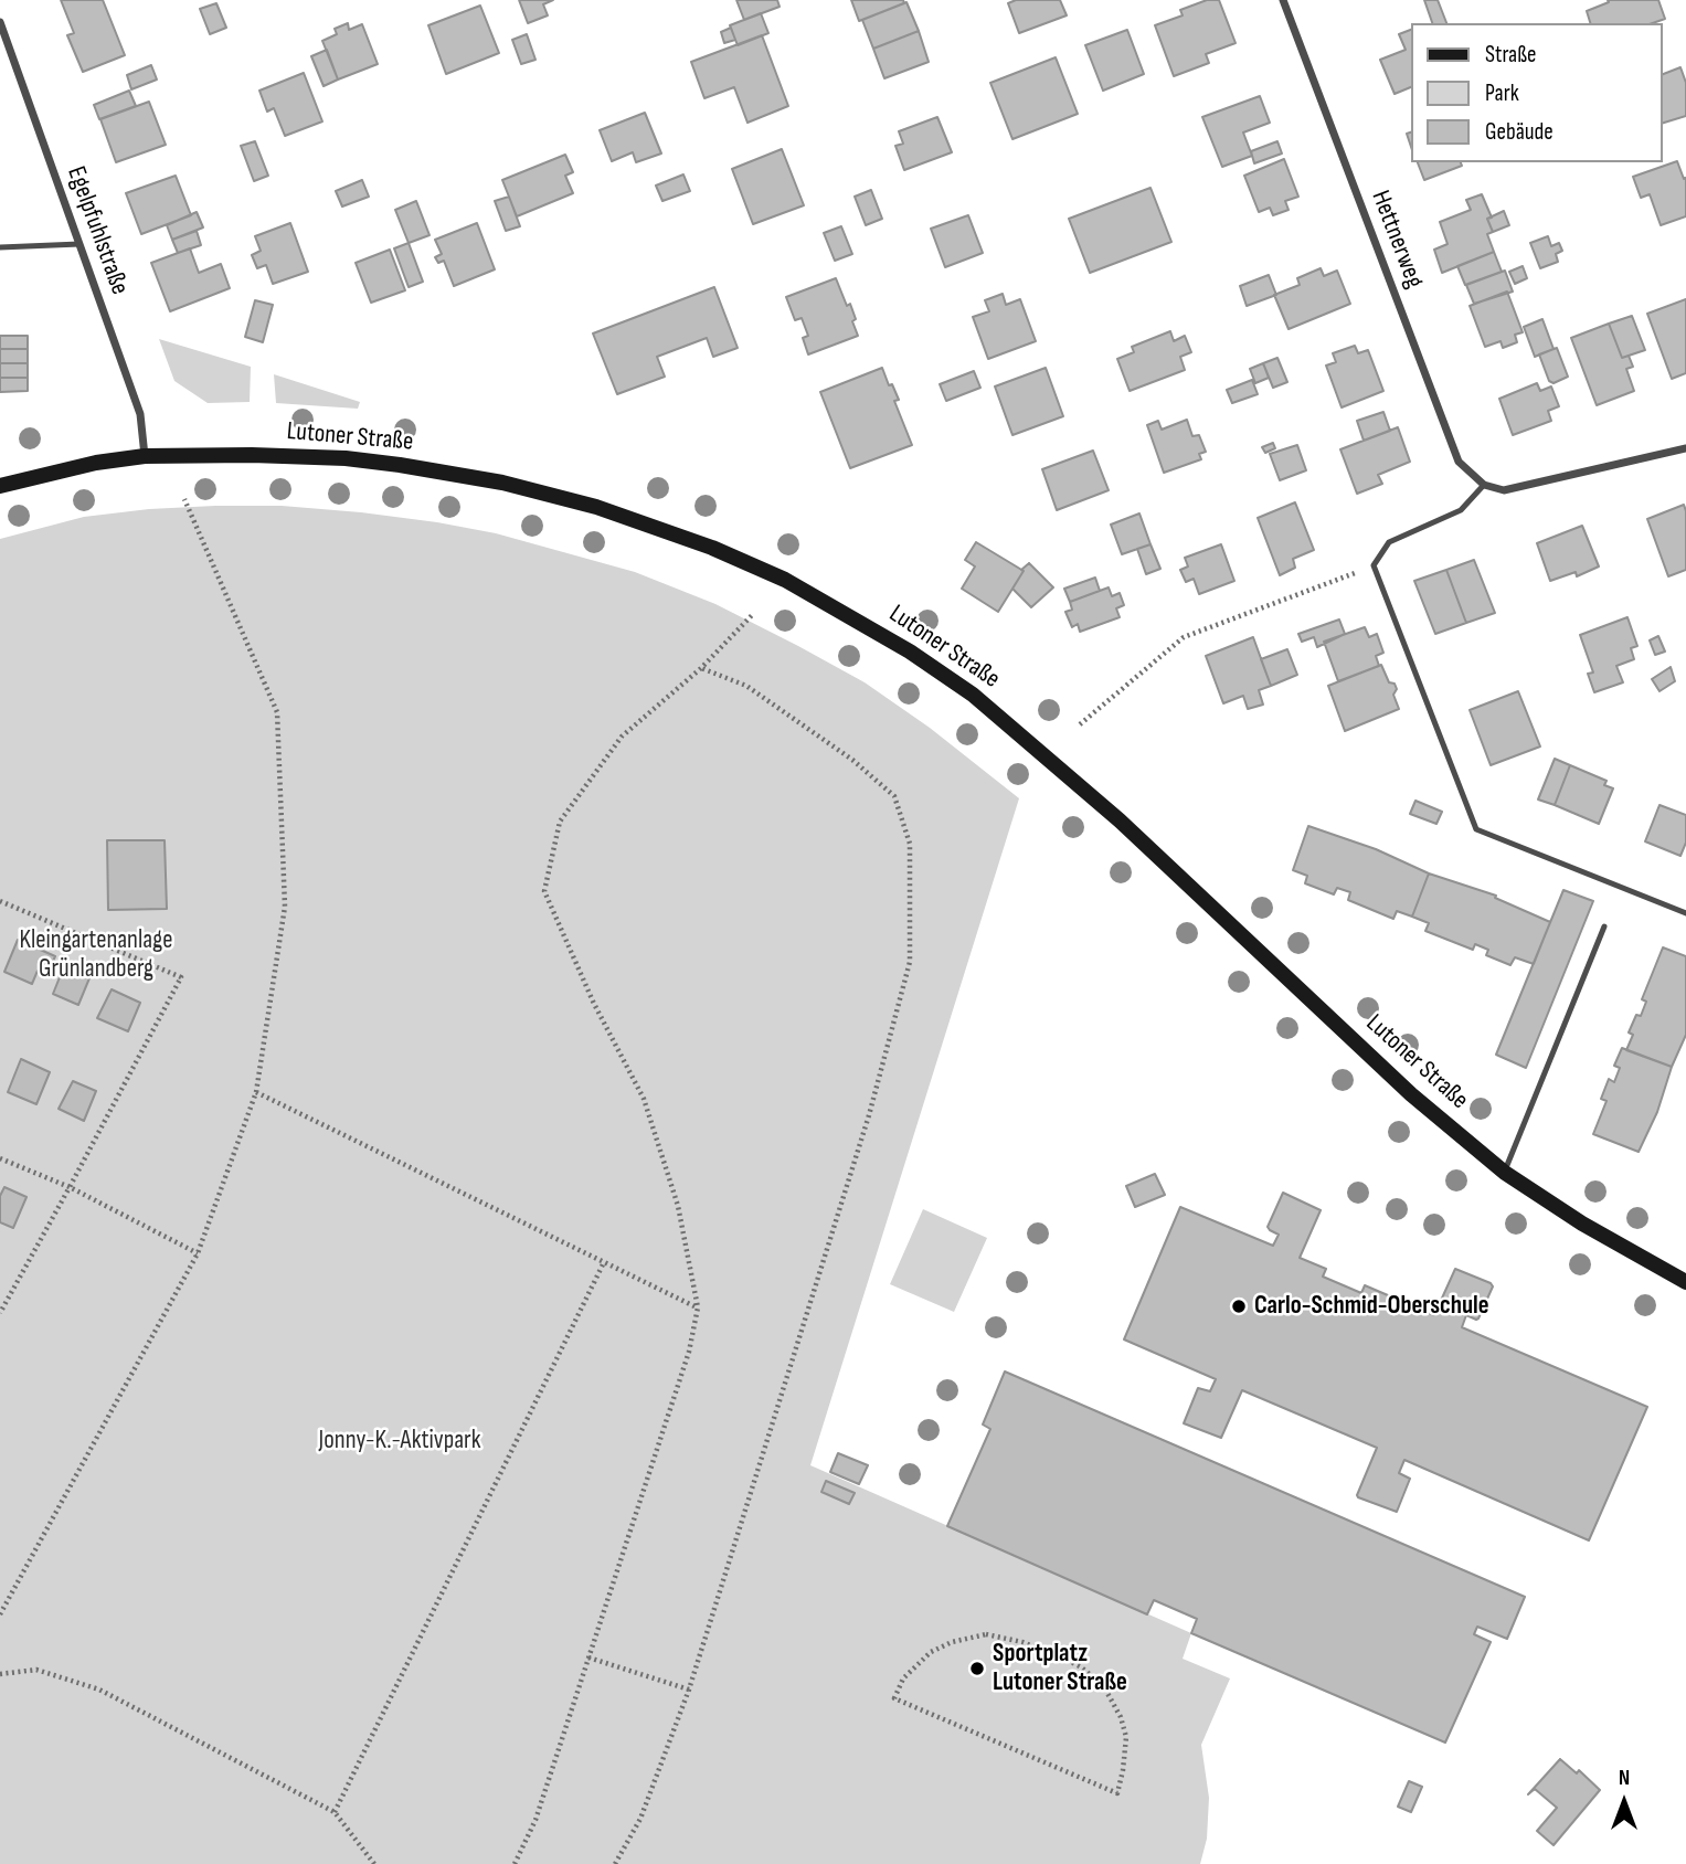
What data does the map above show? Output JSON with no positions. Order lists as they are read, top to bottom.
{
  "streets": {
    "street": ["Egelpfuhlstraße", "Hettnerweg", "Lutoner Straße"]
  },
  "crossings": [
    ["Egelpfuhlstraße", "Lutoner Straße"]
  ],
  "parks": ["Kleingartenanlage Grünlandberg", "Jonny-K.-Aktivpark"],
  "places": ["Carlo-Schmid-Oberschule", "Sportplatz Lutoner Straße"],
  "legend": ["Straße", "Park", "Gebäude"],
  "north": "top"
}
